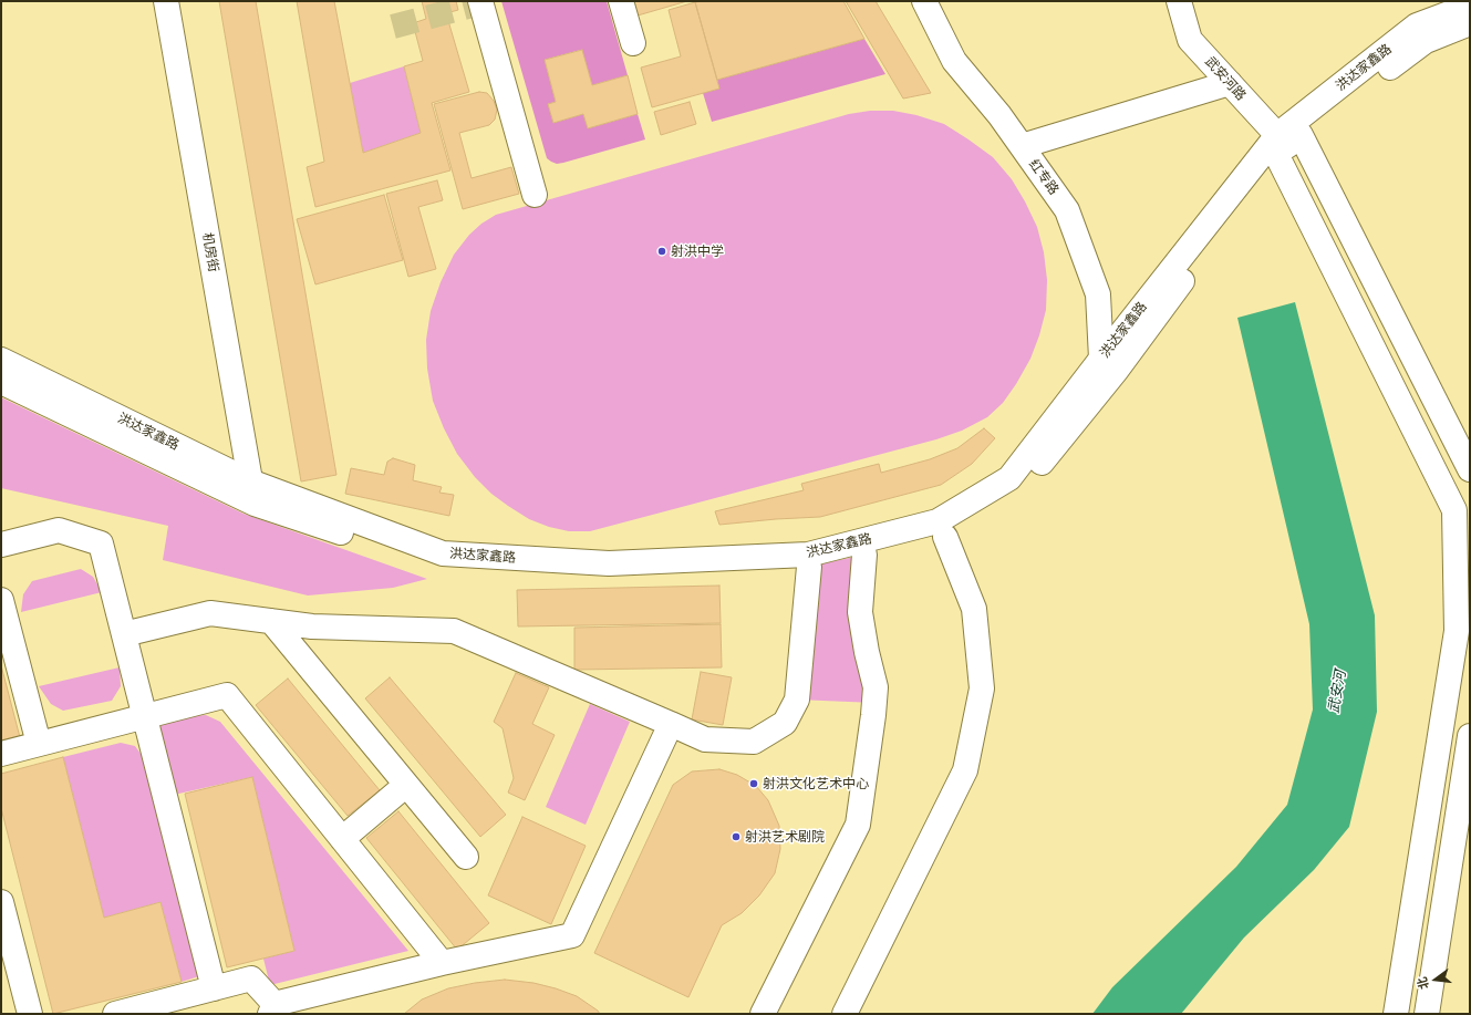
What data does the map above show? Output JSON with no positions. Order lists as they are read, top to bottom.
{
  "streets": {
    "street": [
      "洪达家鑫路",
      "武安河路",
      "红专路",
      "机房街"
    ]
  },
  "crossings": [
    ["洪达家鑫路", "武安河路"],
    ["洪达家鑫路", "红专路"],
    ["洪达家鑫路", "机房街"]
  ],
  "water": ["武安河"],
  "places": ["射洪中学", "射洪文化艺术中心", "射洪艺术剧院"],
  "north": "left"
}
